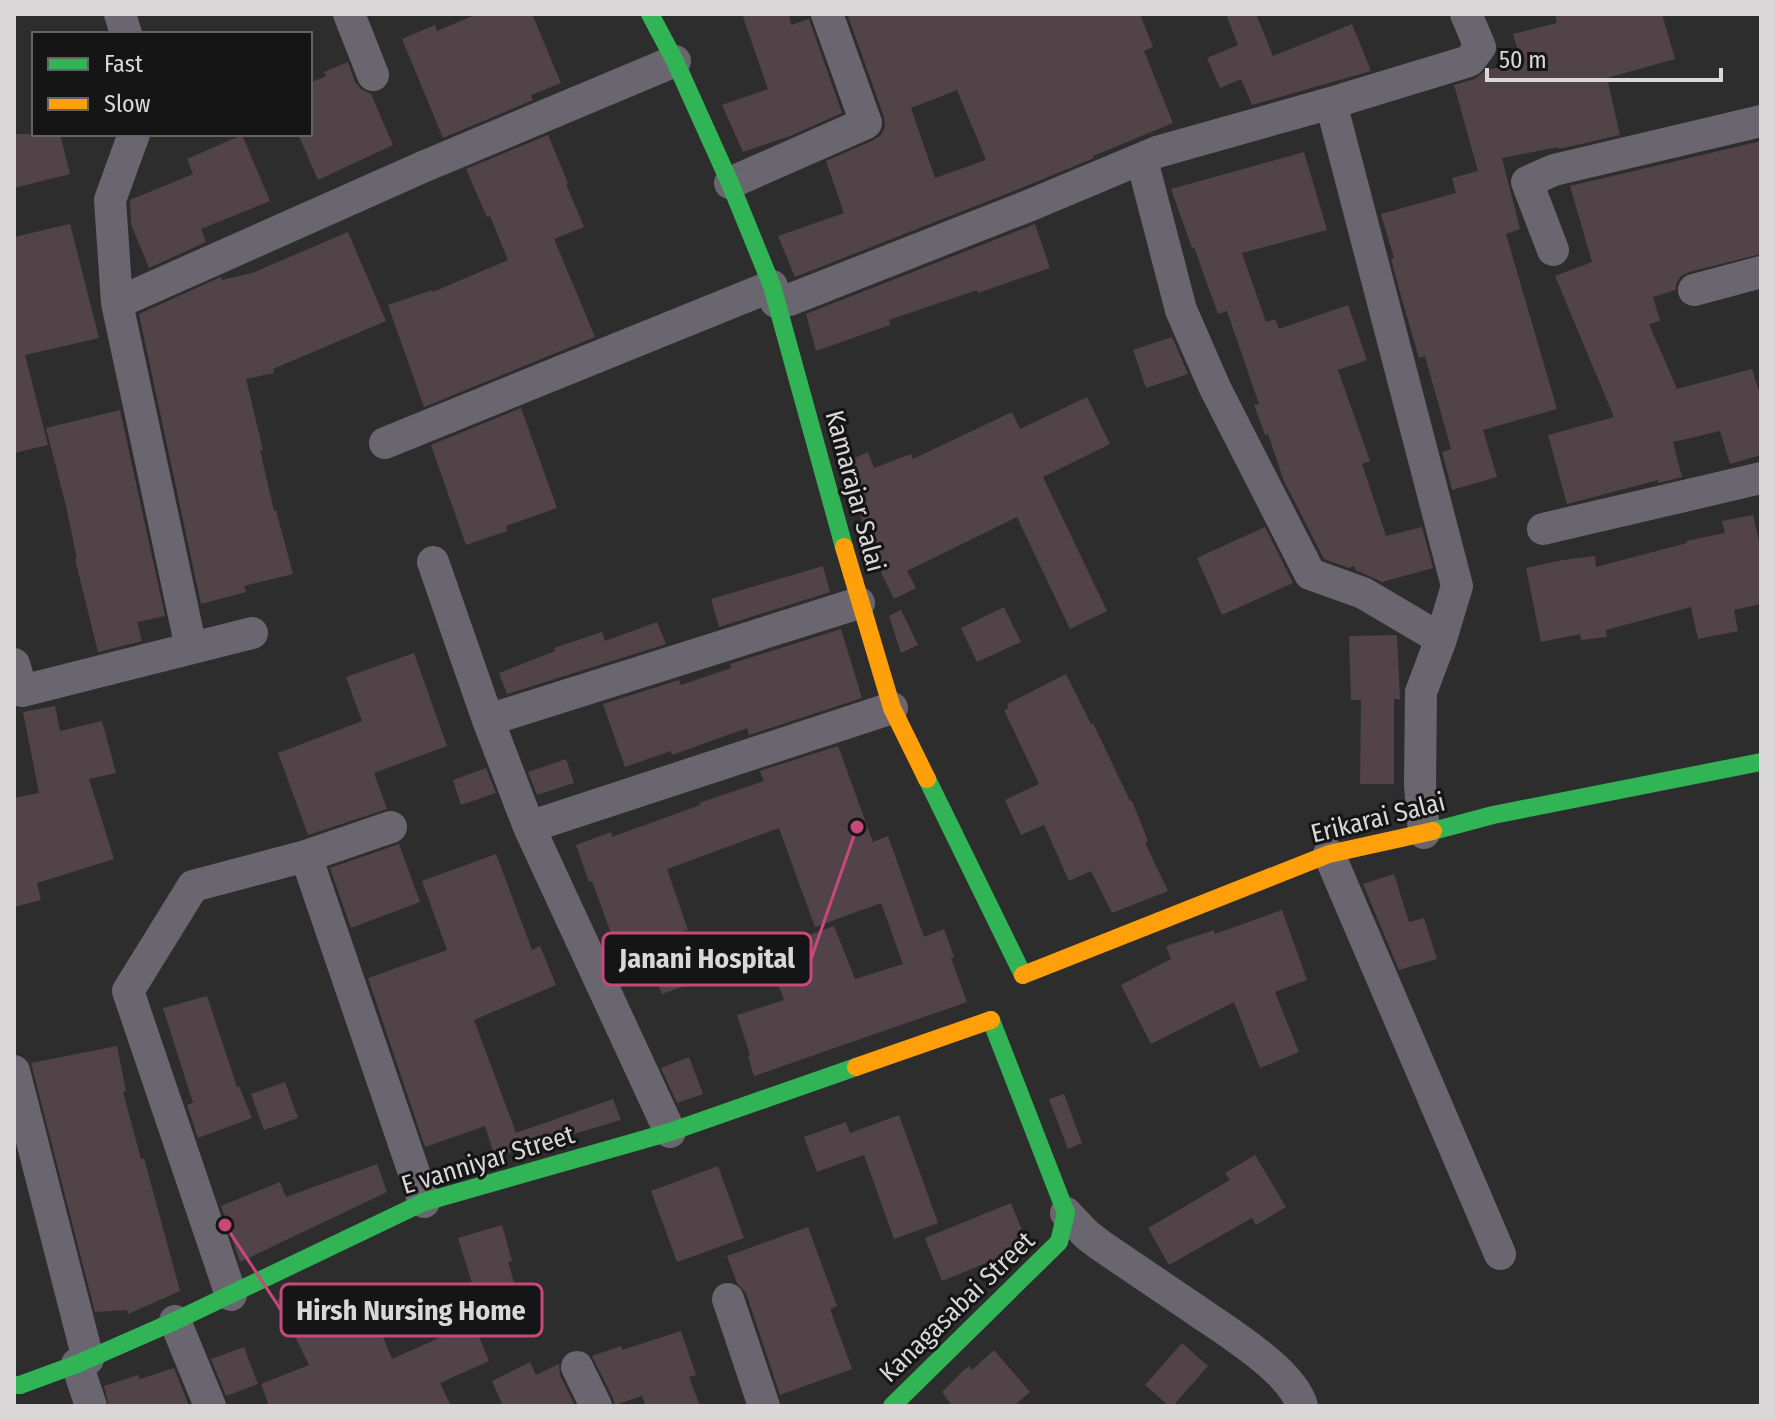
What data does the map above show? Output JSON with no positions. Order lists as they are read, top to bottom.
{
  "streets": {
    "street": [
      "Kamarajar Salai",
      "Erikarai Salai",
      "E vanniyar Street",
      "Kanagasabai Street"
    ]
  },
  "crossings": [
    ["Kamarajar Salai", "Erikarai Salai"],
    ["E vanniyar Street", "Kanagasabai Street"]
  ],
  "places": ["Janani Hospital", "Hirsh Nursing Home"],
  "legend": ["Fast", "Slow"],
  "scale_bar": "50 m"
}
